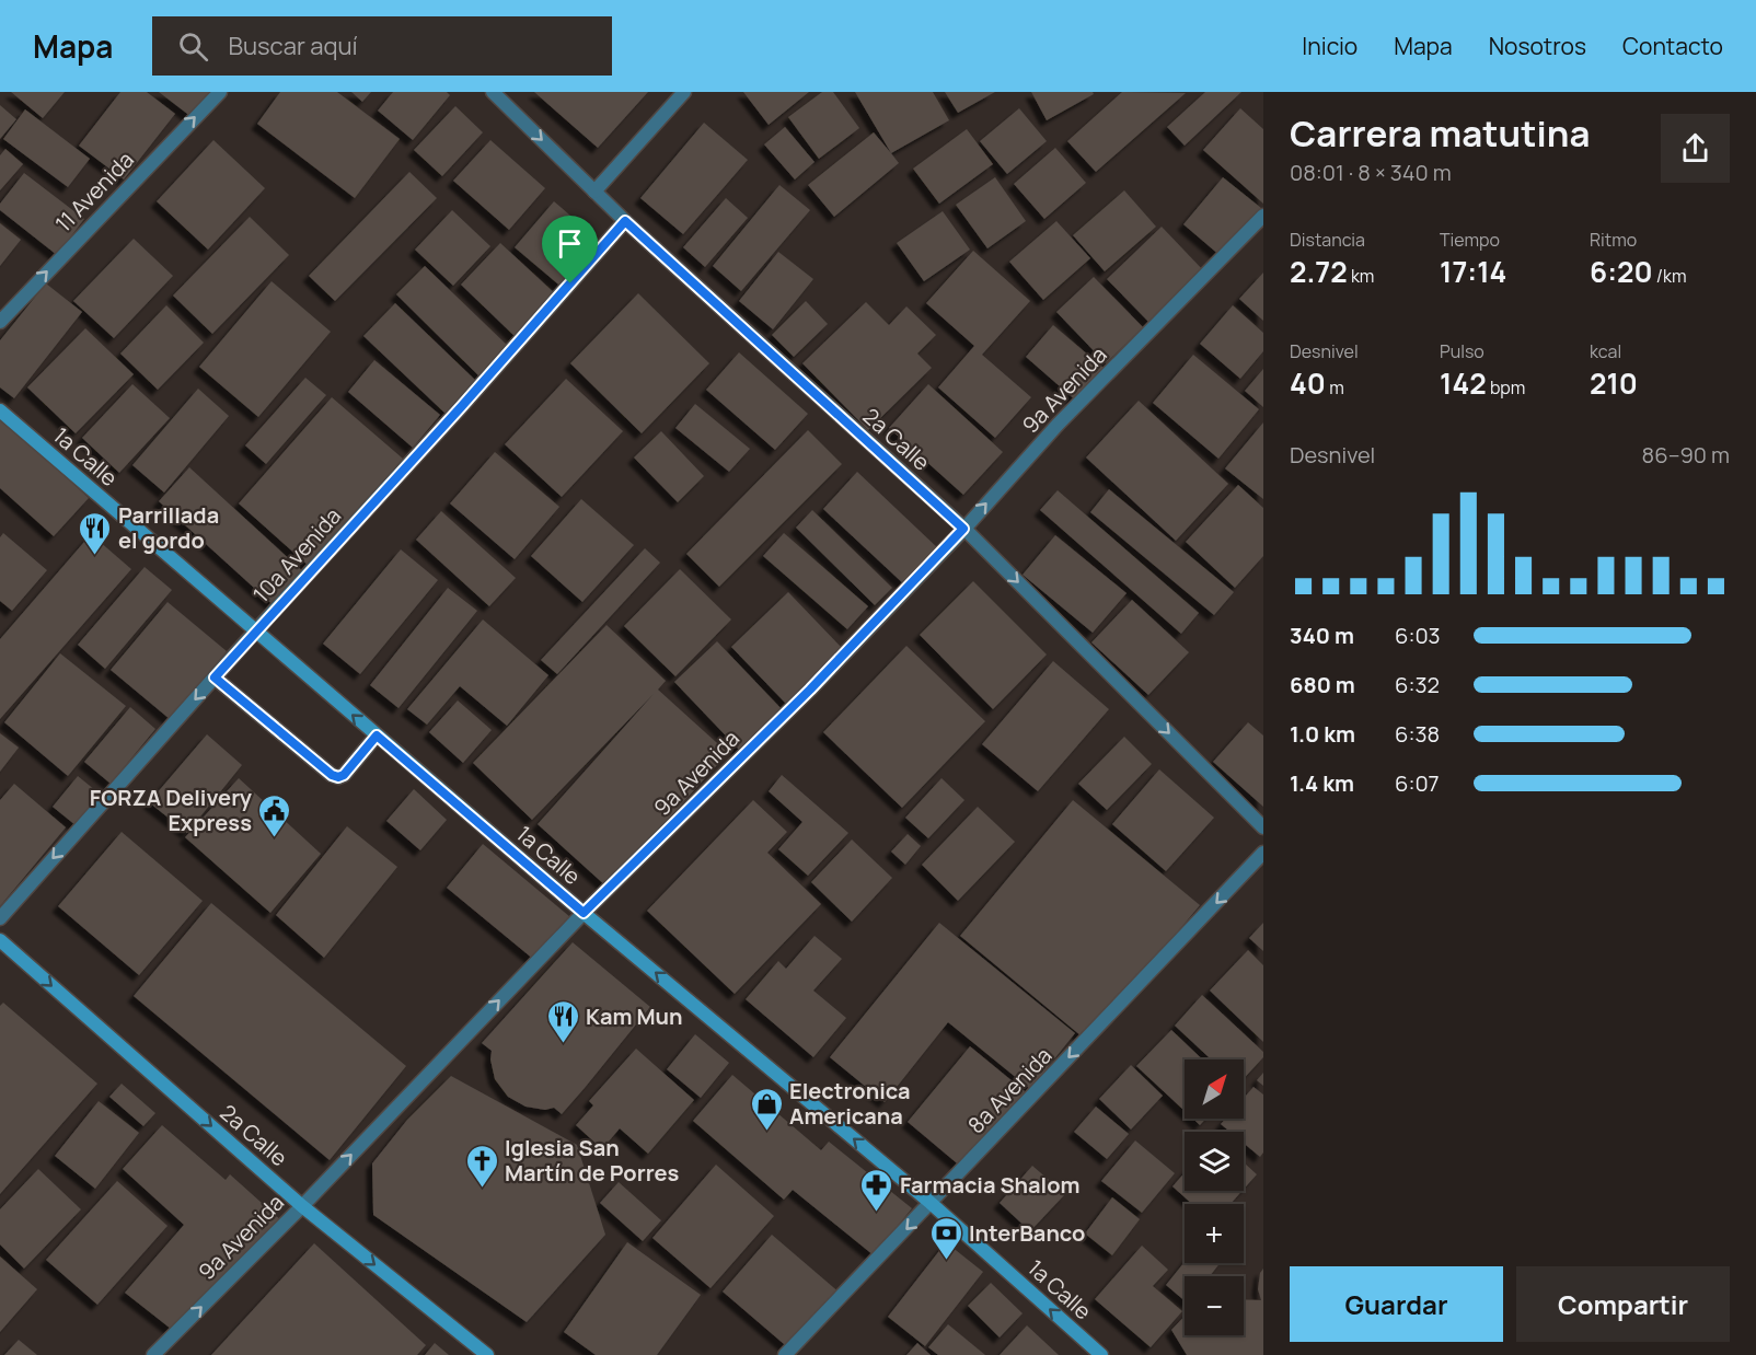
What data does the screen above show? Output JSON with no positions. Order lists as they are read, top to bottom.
{
  "streets": {
    "main road": ["2a Calle", "1a Calle"],
    "street": [
      "11 Avenida",
      "9a Avenida",
      "10a Avenida",
      "8a Avenida"
    ]
  },
  "crossings": [
    ["9a Avenida", "2a Calle"],
    ["9a Avenida", "1a Calle"],
    ["2a Calle", "10a Avenida"],
    ["1a Calle", "10a Avenida"],
    ["1a Calle", "8a Avenida"]
  ],
  "one_way": [
    "11 Avenida",
    "9a Avenida",
    "2a Calle",
    "1a Calle",
    "8a Avenida"
  ],
  "places": {
    "restaurant": ["Parrillada el gordo", "Kam Mun"],
    "public building": ["FORZA Delivery Express"],
    "shop": ["Electronica Americana"],
    "church": ["Iglesia San Martín de Porres"],
    "pharmacy": ["Farmacia Shalom"],
    "bank": ["InterBanco"]
  },
  "north": "top right",
  "page": {
    "header": "Mapa",
    "search": "Buscar aquí",
    "nav": [
      "Inicio",
      "Mapa",
      "Nosotros",
      "Contacto"
    ],
    "heading": ["Carrera matutina", "08:01 · 8 × 340 m"],
    "stats": [
      ["Distancia", "2.72 km"],
      ["Tiempo", "17:14"],
      ["Ritmo", "6:20 /km"],
      ["Desnivel", "40 m"],
      ["Pulso", "142 bpm"],
      ["kcal", "210"]
    ],
    "chart": ["Desnivel", "86–90 m"],
    "list": [
      {
        "name": "340 m",
        "note": "6:03"
      },
      {
        "name": "680 m",
        "note": "6:32"
      },
      {
        "name": "1.0 km",
        "note": "6:38"
      },
      {
        "name": "1.4 km",
        "note": "6:07"
      }
    ],
    "map_buttons": ["+", "−"],
    "buttons": ["Guardar", "Compartir"]
  }
}
